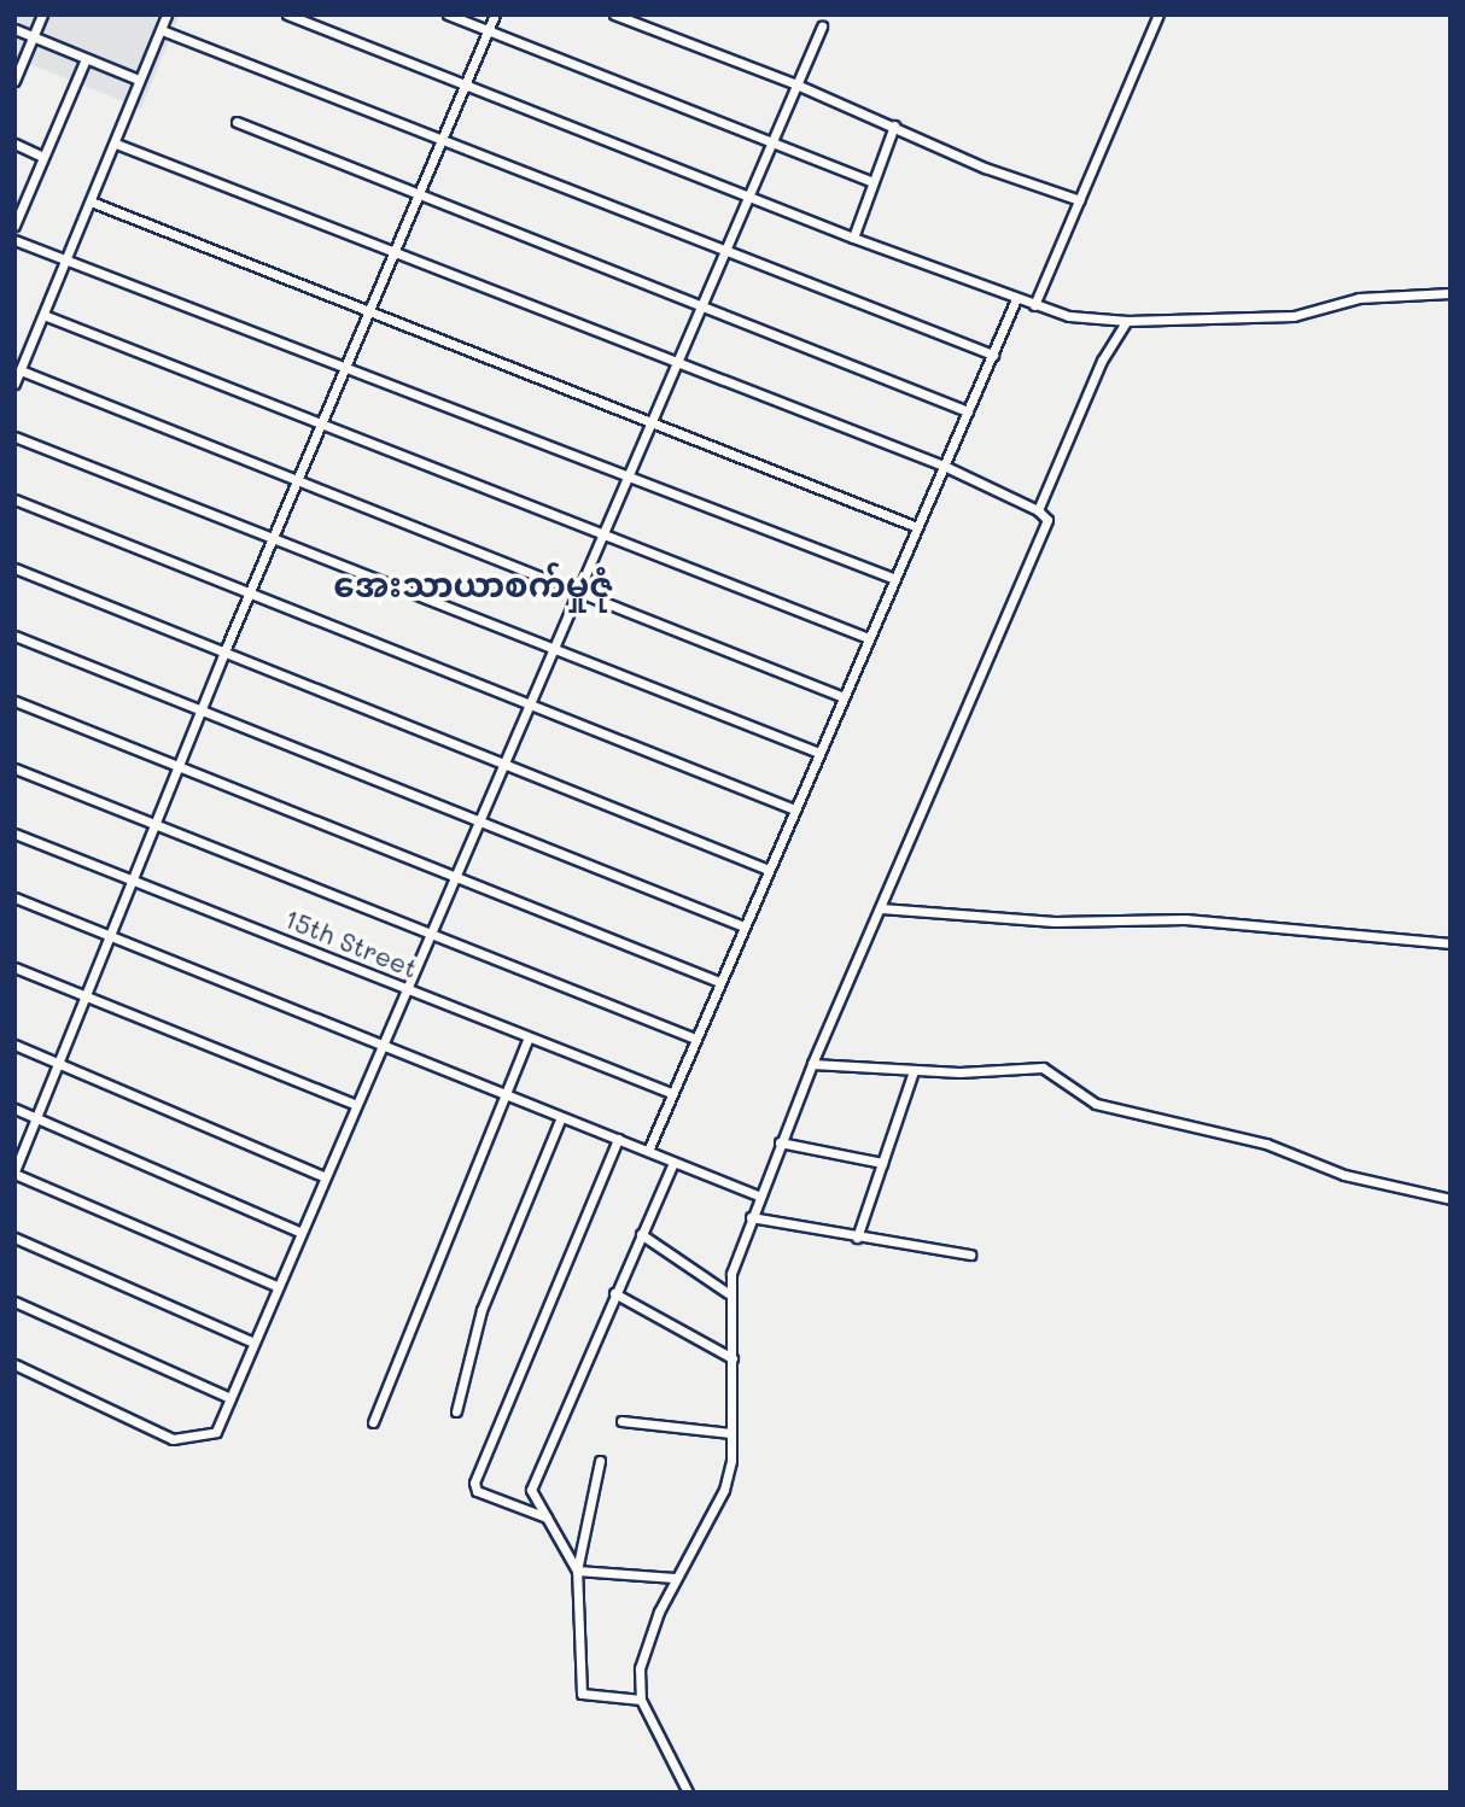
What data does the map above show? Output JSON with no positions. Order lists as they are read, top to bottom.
{
  "streets": {
    "street": ["15th Street"]
  },
  "districts": ["အေးသာယာစက်မှုဇုံ"]
}
